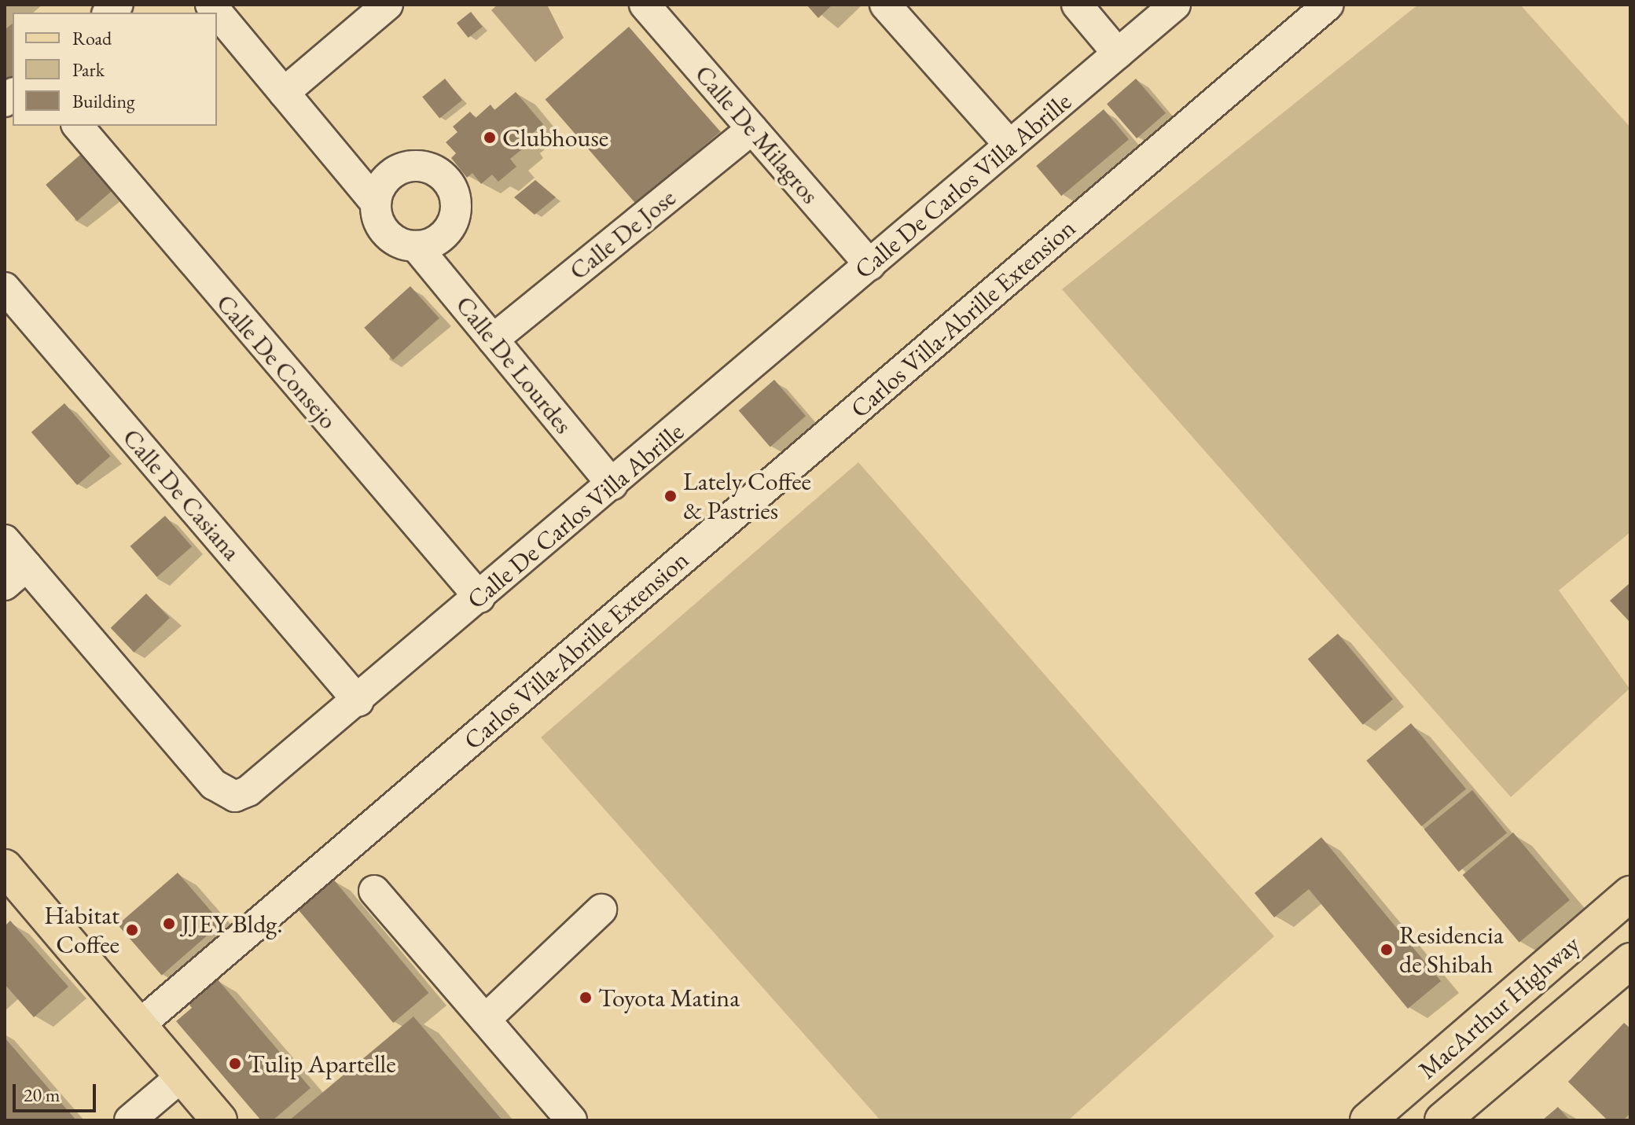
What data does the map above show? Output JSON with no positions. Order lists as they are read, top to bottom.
{
  "streets": {
    "main road": ["MacArthur Highway"],
    "street": [
      "Calle De Milagros",
      "Calle De Carlos Villa Abrille",
      "Calle De Jose",
      "Carlos Villa-Abrille Extension",
      "Calle De Consejo",
      "Calle De Lourdes",
      "Calle De Casiana"
    ]
  },
  "crossings": [
    ["Calle De Milagros", "Calle De Carlos Villa Abrille"],
    ["Calle De Milagros", "Calle De Jose"],
    ["Calle De Carlos Villa Abrille", "Calle De Consejo"],
    ["Calle De Carlos Villa Abrille", "Calle De Lourdes"],
    ["Calle De Carlos Villa Abrille", "Calle De Casiana"],
    ["Calle De Jose", "Calle De Lourdes"]
  ],
  "places": [
    "Clubhouse",
    "Lately Coffee & Pastries",
    "JJEY Bldg.",
    "Habitat Coffee",
    "Residencia de Shibah",
    "Toyota Matina",
    "Tulip Apartelle"
  ],
  "legend": ["Road", "Park", "Building"],
  "scale_bar": "20 m"
}
